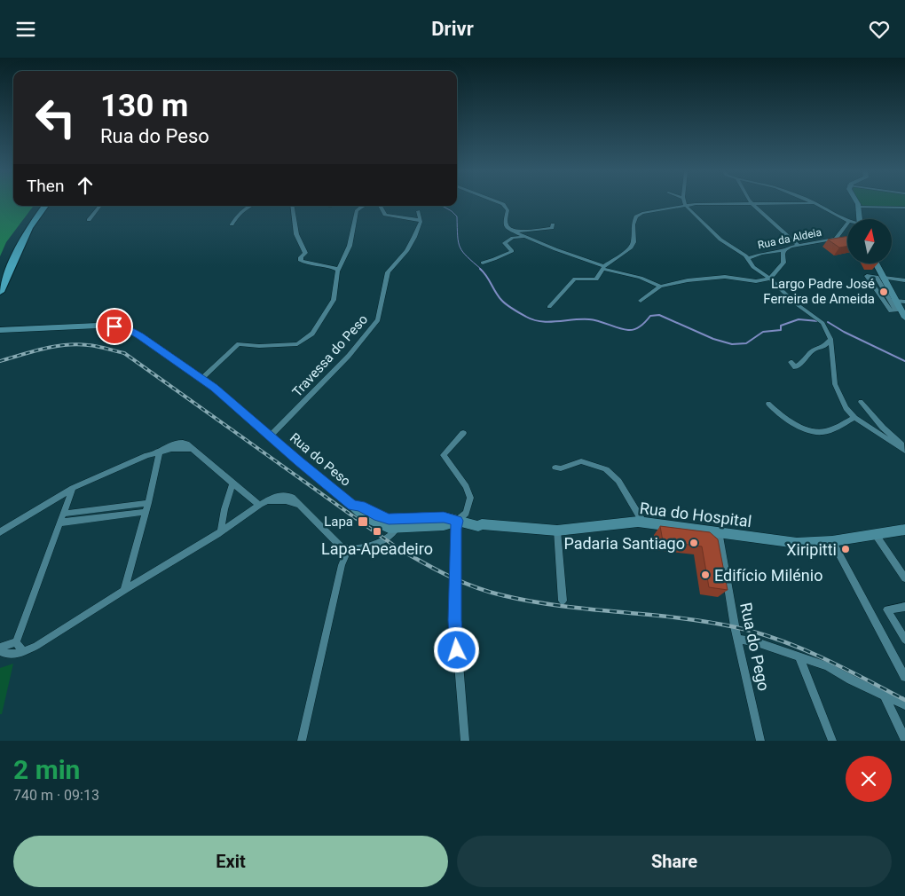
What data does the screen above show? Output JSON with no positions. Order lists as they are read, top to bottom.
{
  "streets": {
    "main road": ["Rua do Peso", "Rua do Hospital"],
    "street": ["Rua da Aldeia", "Travessa do Peso", "Rua do Pego"]
  },
  "crossings": [
    ["Travessa do Peso", "Rua do Peso"],
    ["Rua do Peso", "Rua do Hospital"],
    ["Rua do Hospital", "Rua do Pego"]
  ],
  "places": {
    "other": [
      "Largo Padre José Ferreira de Ameida",
      "Padaria Santiago",
      "Xiripitti",
      "Edifício Milénio"
    ],
    "transit": ["Lapa", "Lapa-Apeadeiro"]
  },
  "north": "top",
  "page": {
    "header": "Drivr",
    "turn": ["130 m", "Rua do Peso"],
    "then": "Then",
    "heading": ["2 min", "740 m · 09:13"],
    "buttons": ["Exit", "Share"]
  }
}
